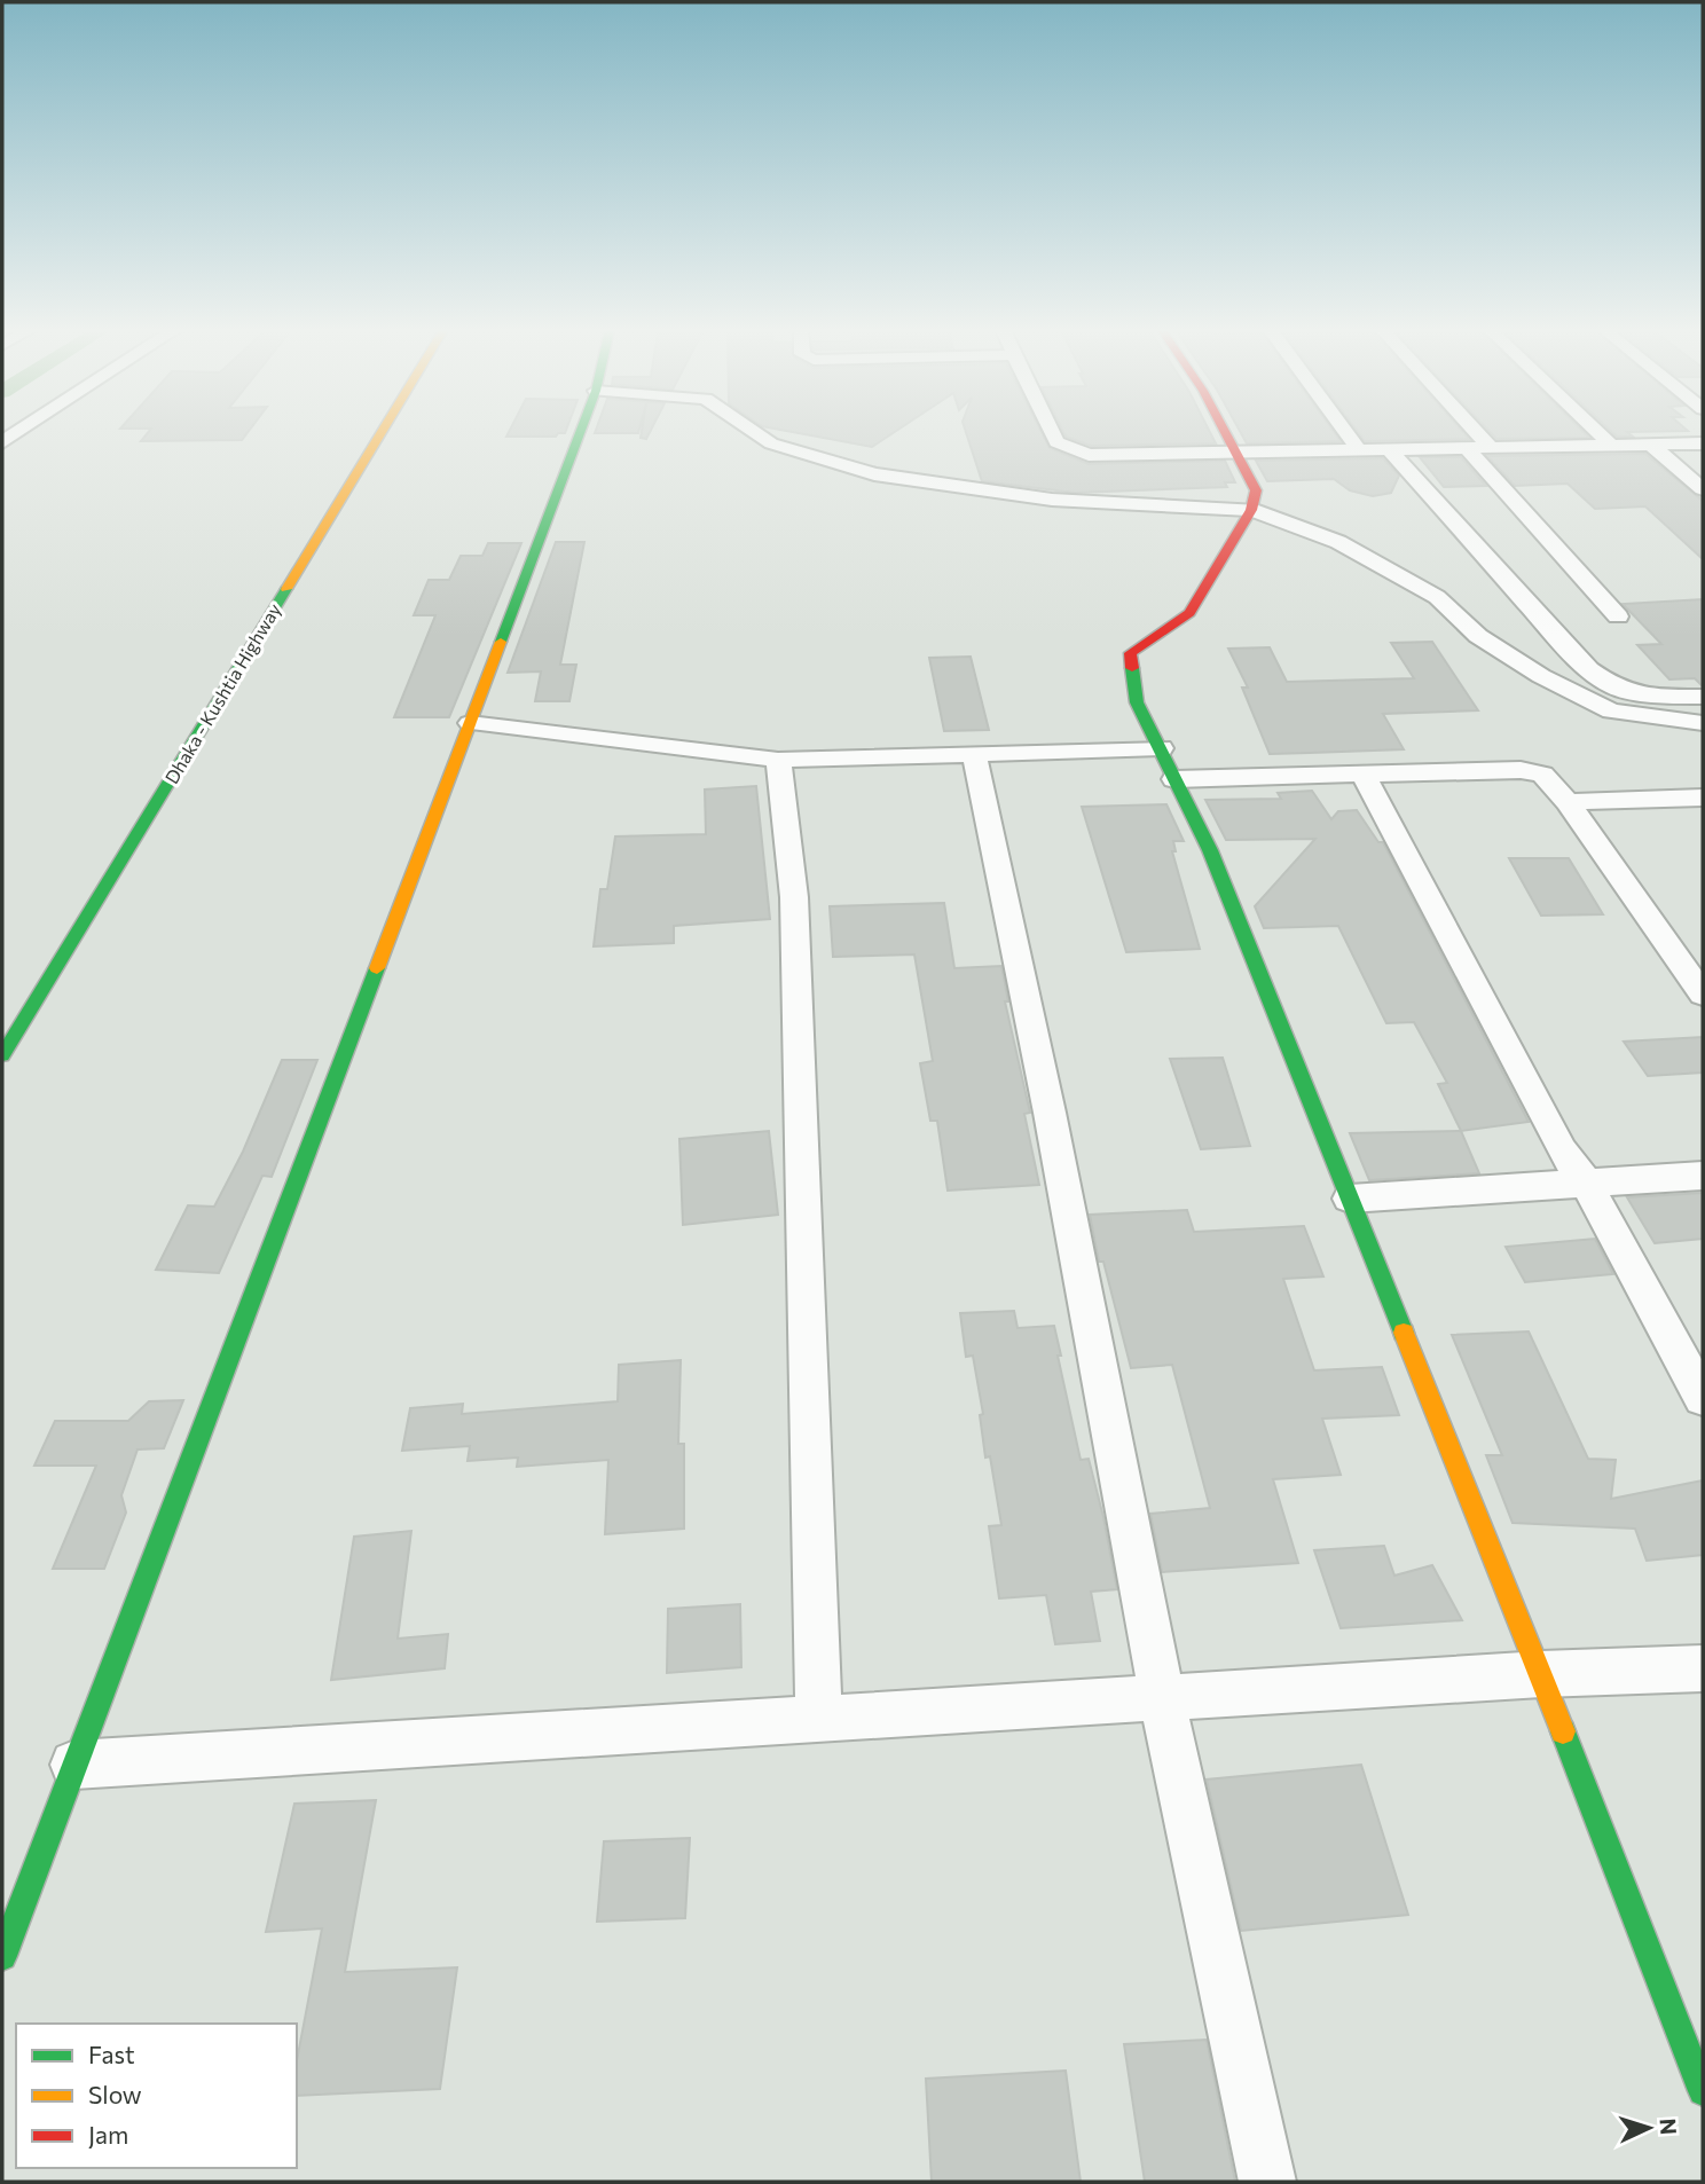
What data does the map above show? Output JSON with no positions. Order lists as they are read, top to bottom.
{
  "streets": {
    "street": ["Dhaka - Kushtia Highway"]
  },
  "legend": ["Fast", "Slow", "Jam"],
  "north": "right"
}
